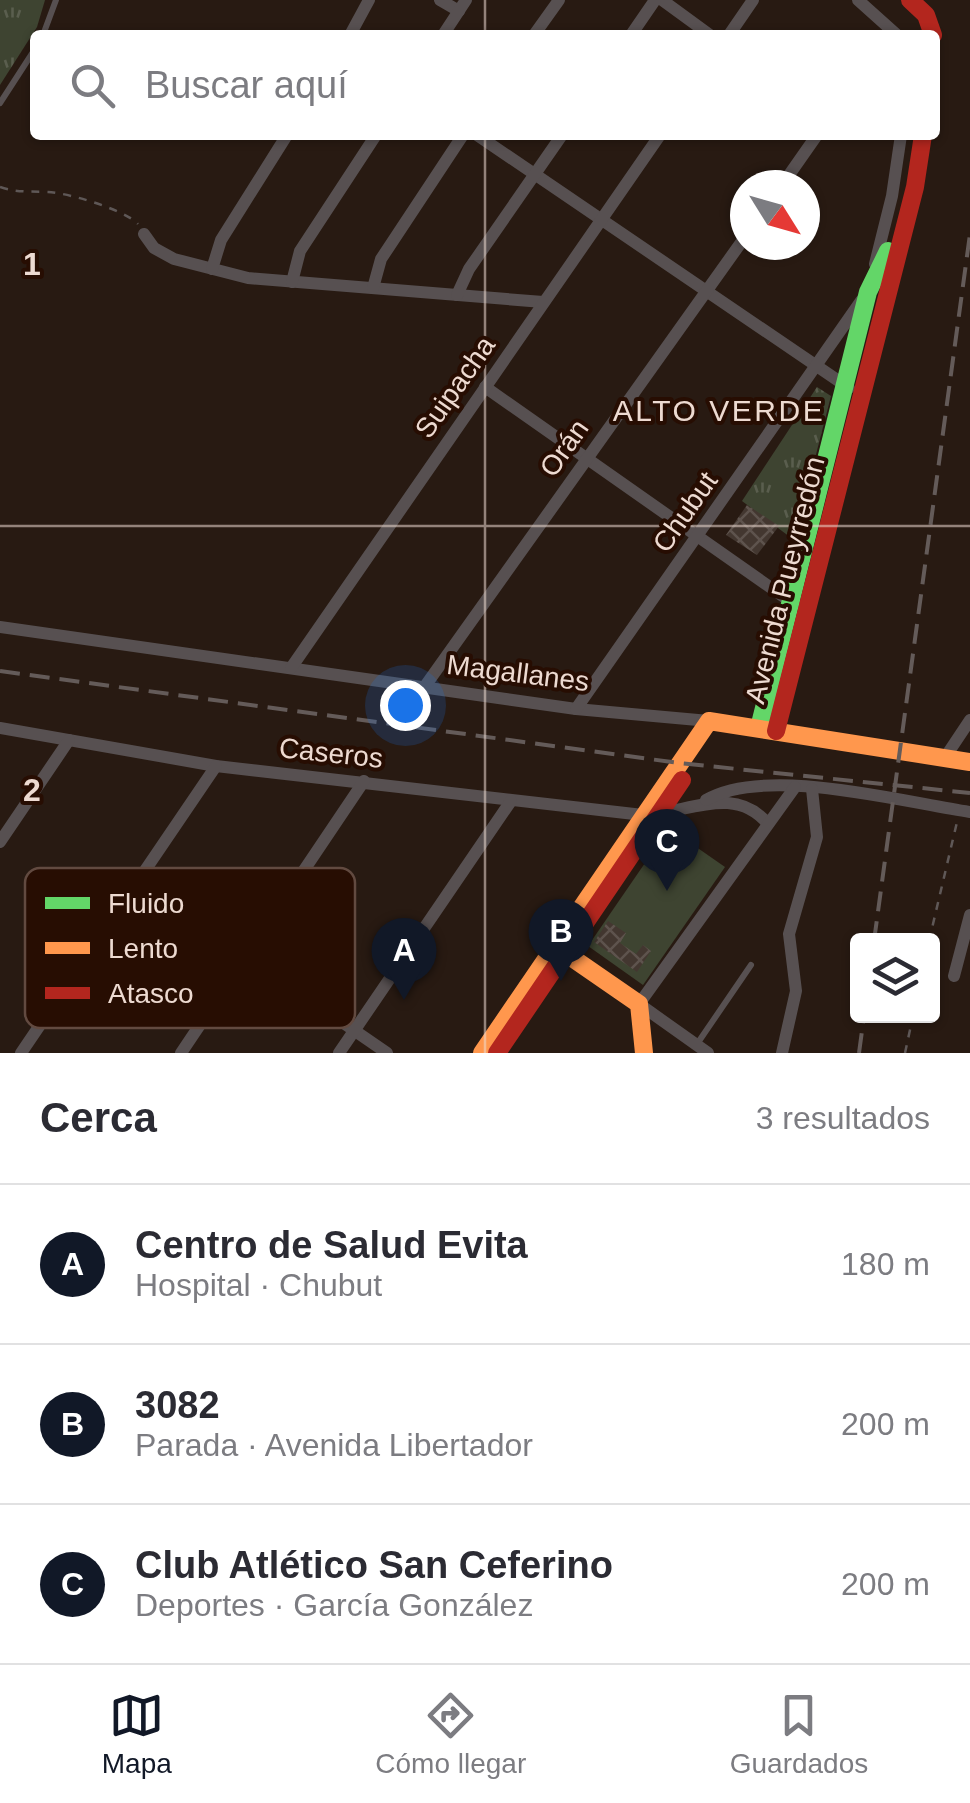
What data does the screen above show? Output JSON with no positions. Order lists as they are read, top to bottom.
{
  "streets": {
    "street": [
      "Suipacha",
      "Orán",
      "Chubut",
      "Avenida Pueyrredón",
      "Magallanes",
      "Caseros"
    ]
  },
  "crossings": [
    ["Suipacha", "Magallanes"],
    ["Orán", "Magallanes"],
    ["Chubut", "Avenida Pueyrredón"],
    ["Chubut", "Magallanes"],
    ["Avenida Pueyrredón", "Magallanes"]
  ],
  "districts": ["ALTO VERDE"],
  "legend": ["Fluido", "Lento", "Atasco"],
  "north": "bottom right",
  "page": {
    "search": "Buscar aquí",
    "pins": ["C", "B", "A"],
    "heading": ["Cerca", "3 resultados"],
    "list": [
      {
        "mark": "A",
        "name": "Centro de Salud Evita",
        "note": "Hospital · Chubut",
        "value": "180 m"
      },
      {
        "mark": "B",
        "name": "3082",
        "note": "Parada · Avenida Libertador",
        "value": "200 m"
      },
      {
        "mark": "C",
        "name": "Club Atlético San Ceferino",
        "note": "Deportes · García González",
        "value": "200 m"
      }
    ],
    "nav": ["Mapa", "Cómo llegar", "Guardados"]
  },
  "grid": {
    "rows": ["1", "2"]
  }
}
